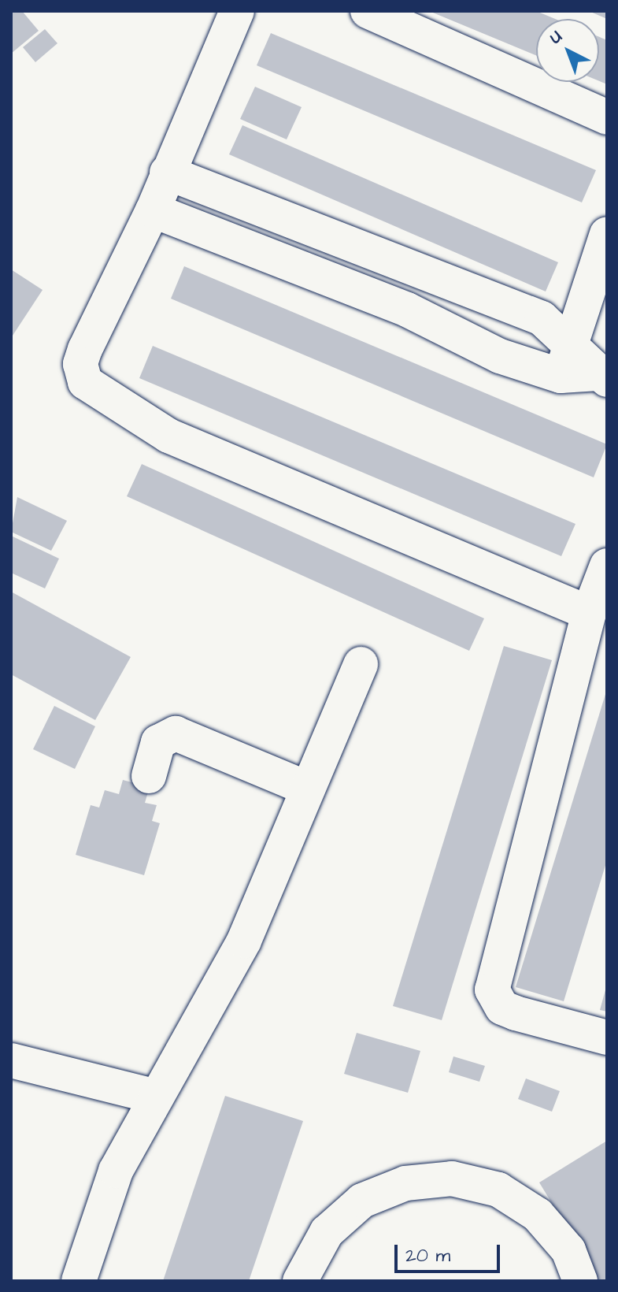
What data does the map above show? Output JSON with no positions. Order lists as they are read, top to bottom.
{
  "scale_bar": "20 m",
  "north": "top left"
}
